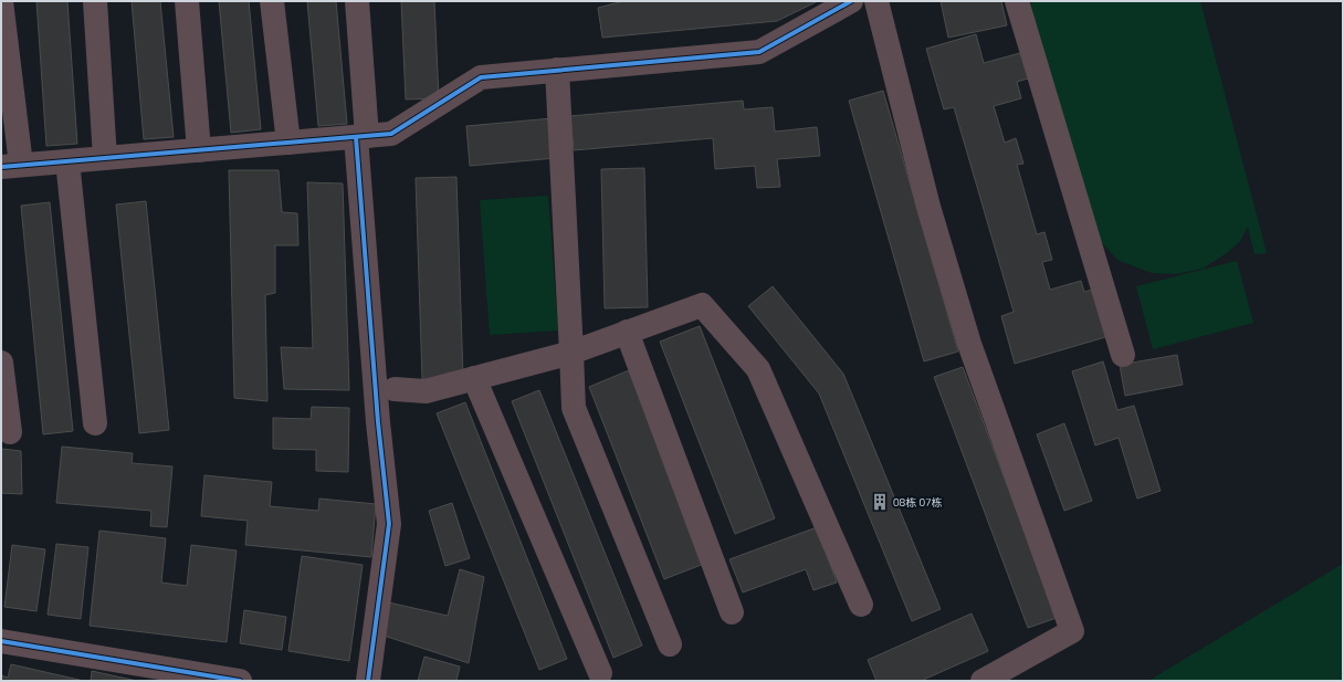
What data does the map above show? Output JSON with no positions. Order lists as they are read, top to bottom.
{
  "places": {
    "building": ["08栋 07栋"]
  }
}
